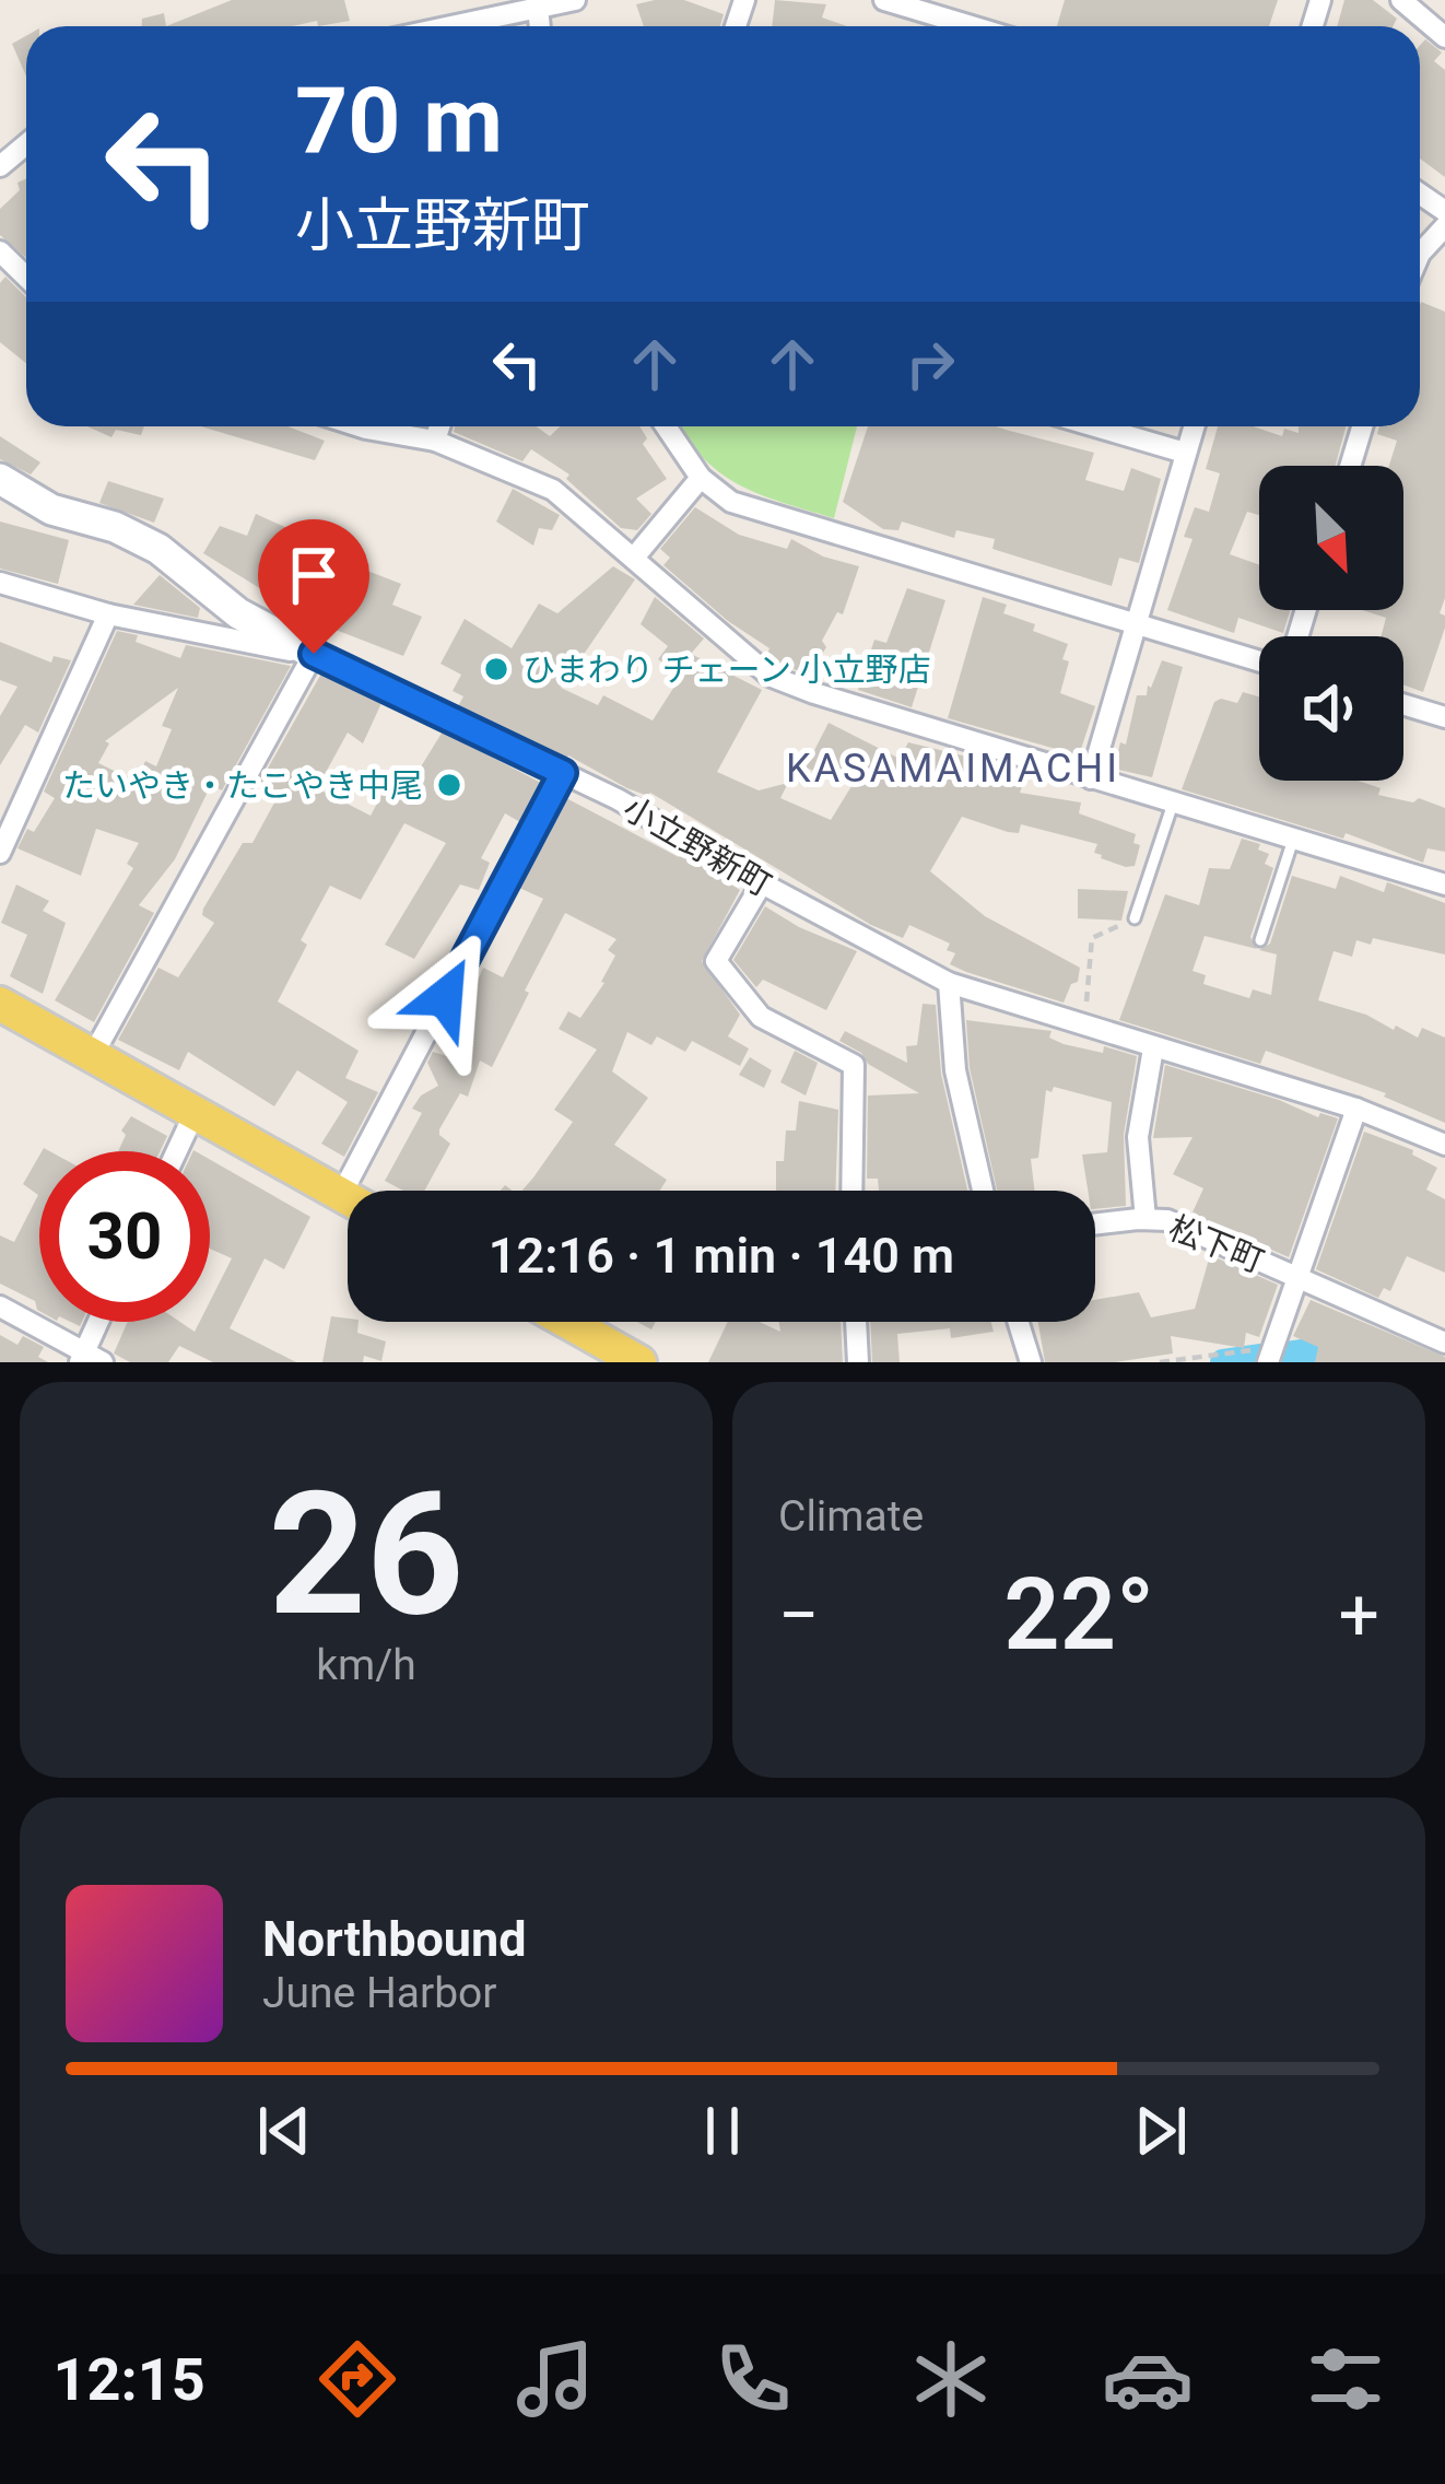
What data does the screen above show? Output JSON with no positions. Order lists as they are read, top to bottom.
{
  "streets": {
    "street": ["小立野新町", "松下町"]
  },
  "crossings": [
    ["小立野新町", "松下町"]
  ],
  "districts": ["KASAMAIMACHI"],
  "places": ["ひまわり チェーン 小立野店", "たいやき・たこやき中尾"],
  "north": "bottom right",
  "page": {
    "turn": ["70 m", "小立野新町"],
    "limit": "30",
    "trip": "12:16 · 1 min · 140 m",
    "tile": [
      ["26", "km/h"],
      "Climate"
    ],
    "heat": ["−", "22°", "+"],
    "song": ["Northbound", "June Harbor"],
    "tabs": "12:15"
  }
}
